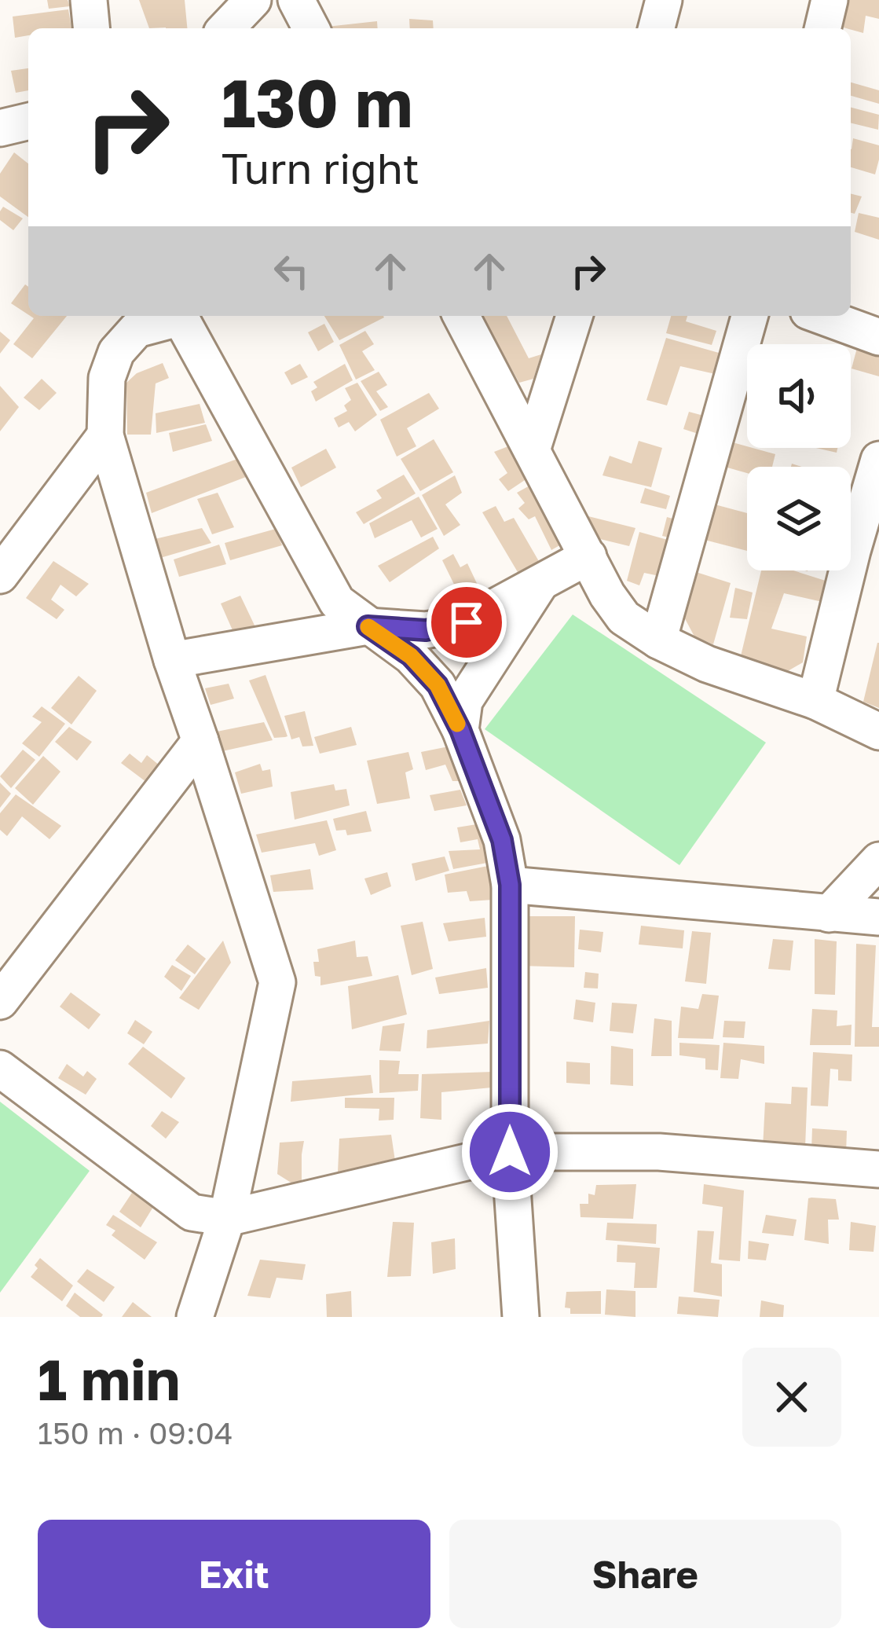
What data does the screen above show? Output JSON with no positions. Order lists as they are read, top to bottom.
{
  "page": {
    "turn": ["130 m", "Turn right"],
    "heading": ["1 min", "150 m · 09:04"],
    "buttons": ["Exit", "Share"]
  }
}
